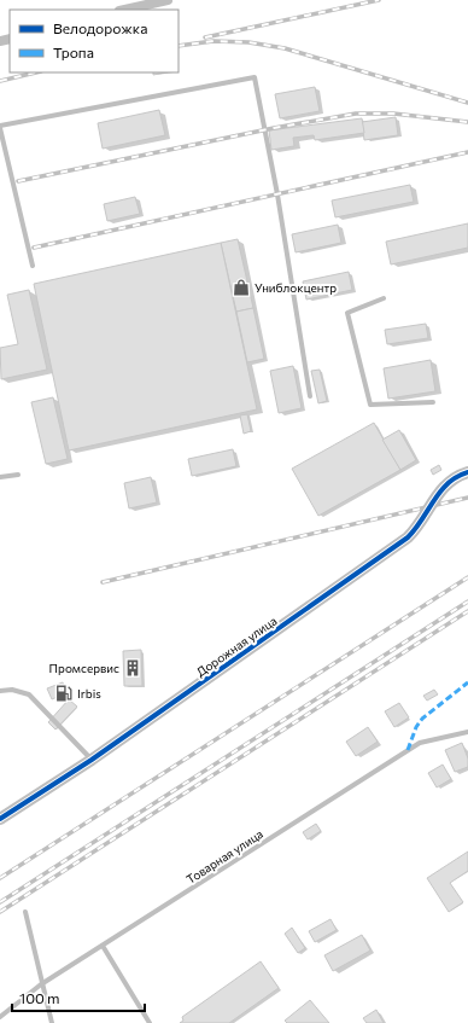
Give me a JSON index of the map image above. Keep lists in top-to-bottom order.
{
  "streets": {
    "street": ["Дорожная улица"],
    "lane": ["Товарная улица"]
  },
  "places": {
    "shop": ["Униблокцентр"],
    "building": ["Промсервис"],
    "fuel station": ["Irbis"]
  },
  "legend": ["Велодорожка", "Тропа"],
  "scale_bar": "100 m"
}
